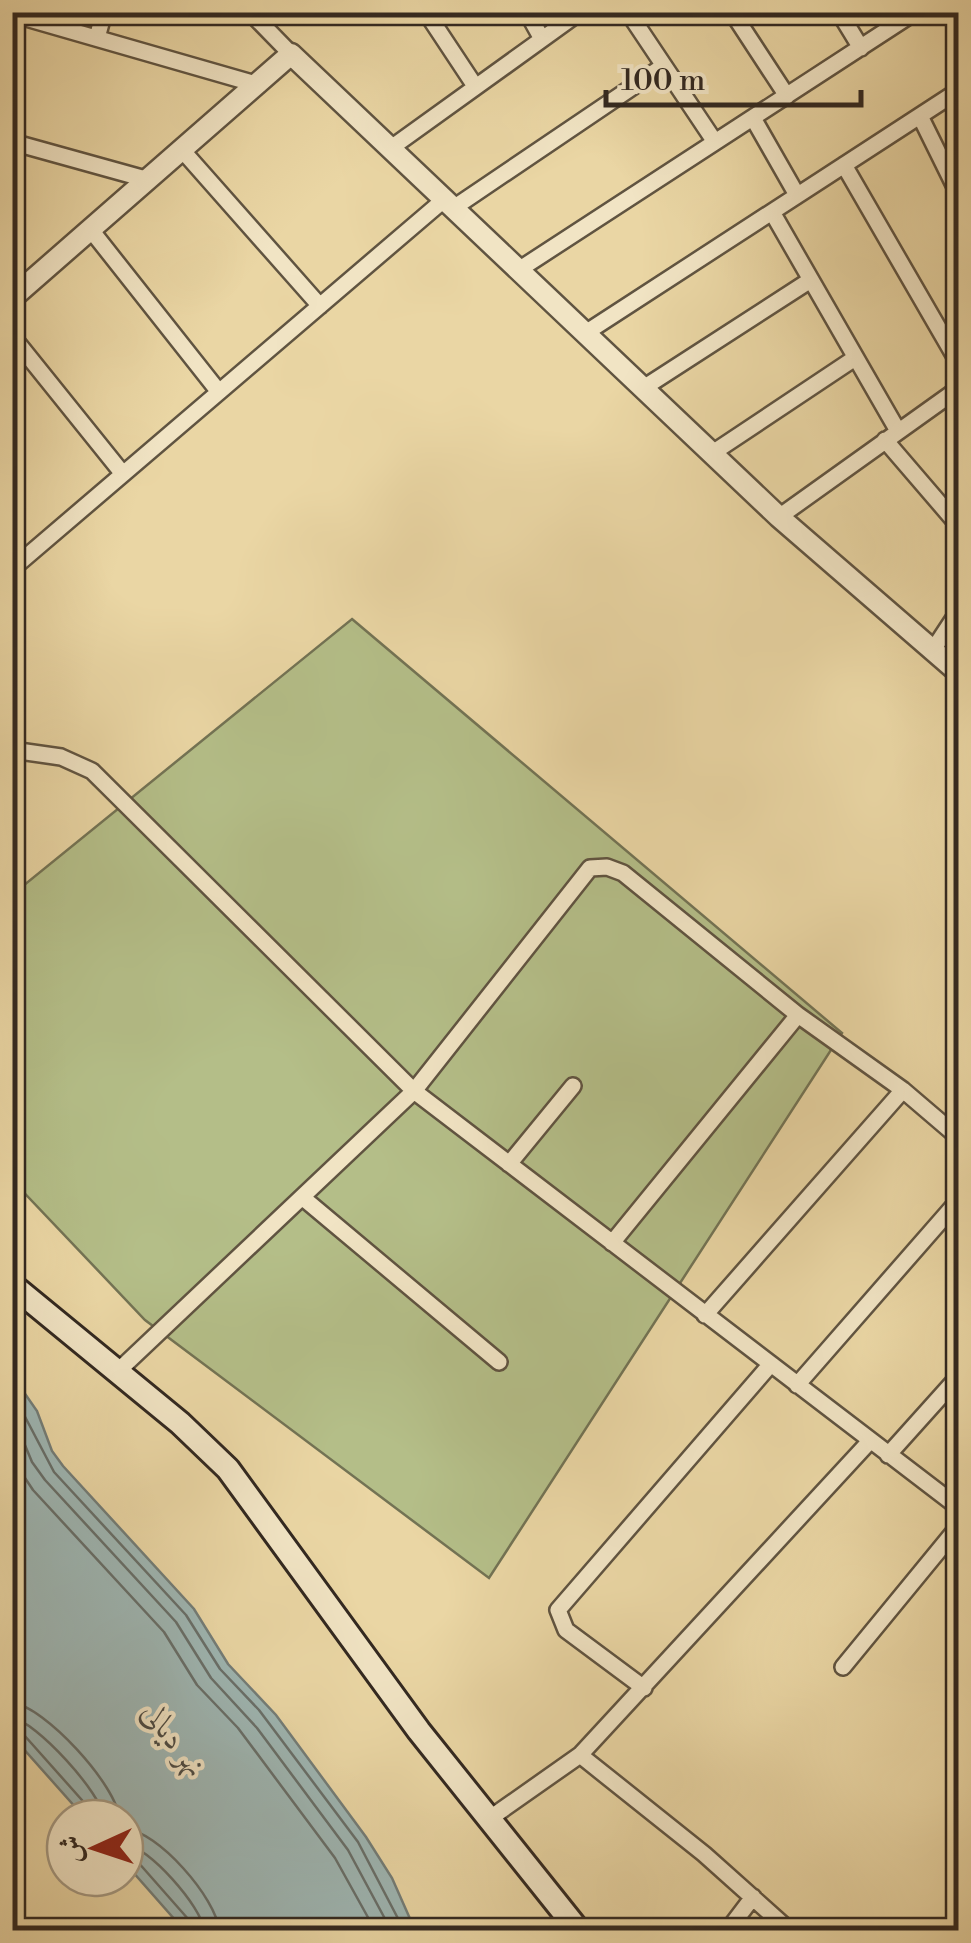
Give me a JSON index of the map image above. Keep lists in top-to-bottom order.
{
  "water": ["نهر ديالى"],
  "scale_bar": "100 m",
  "north": "left"
}
